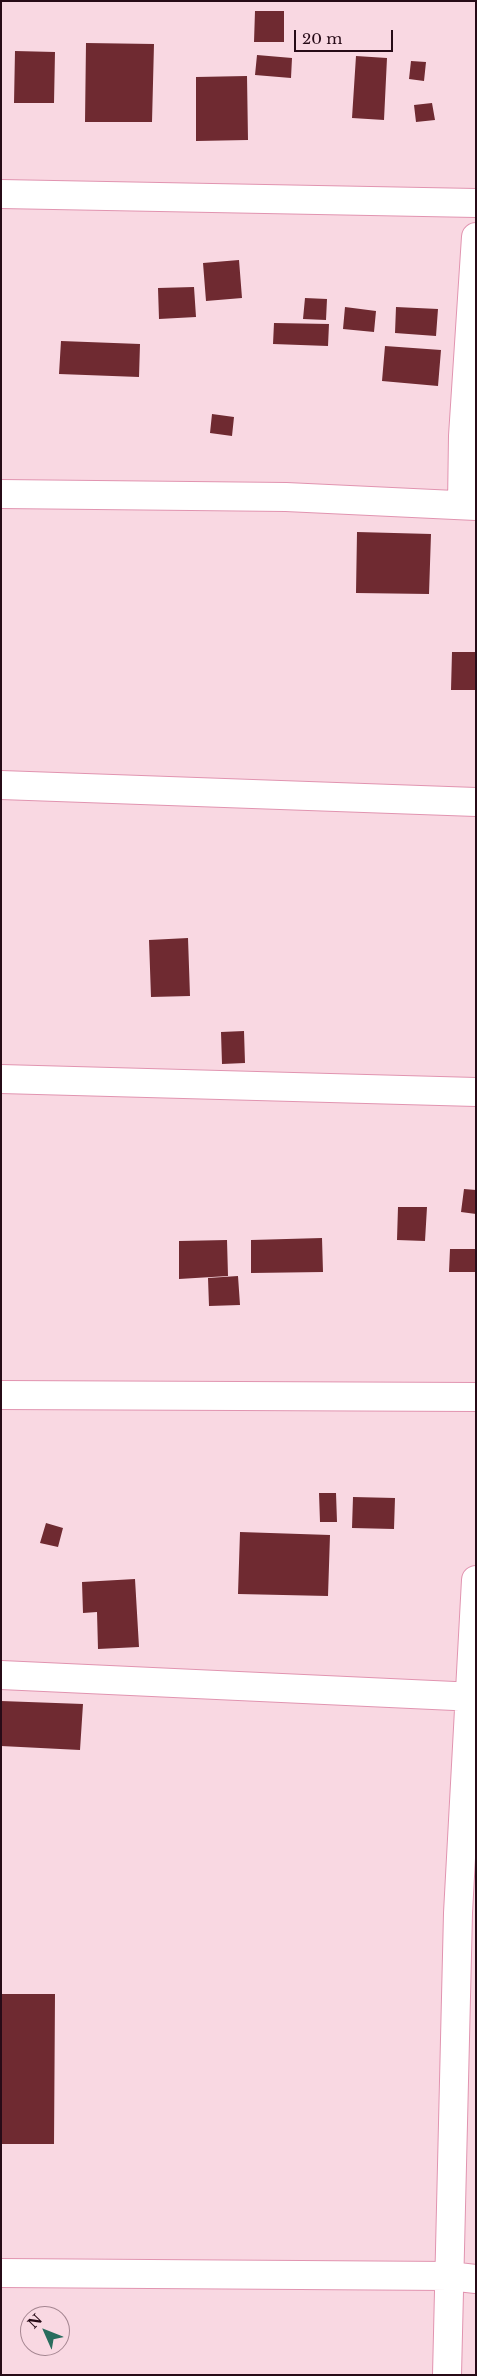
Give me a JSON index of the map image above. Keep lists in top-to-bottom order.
{
  "scale_bar": "20 m",
  "north": "top left"
}
